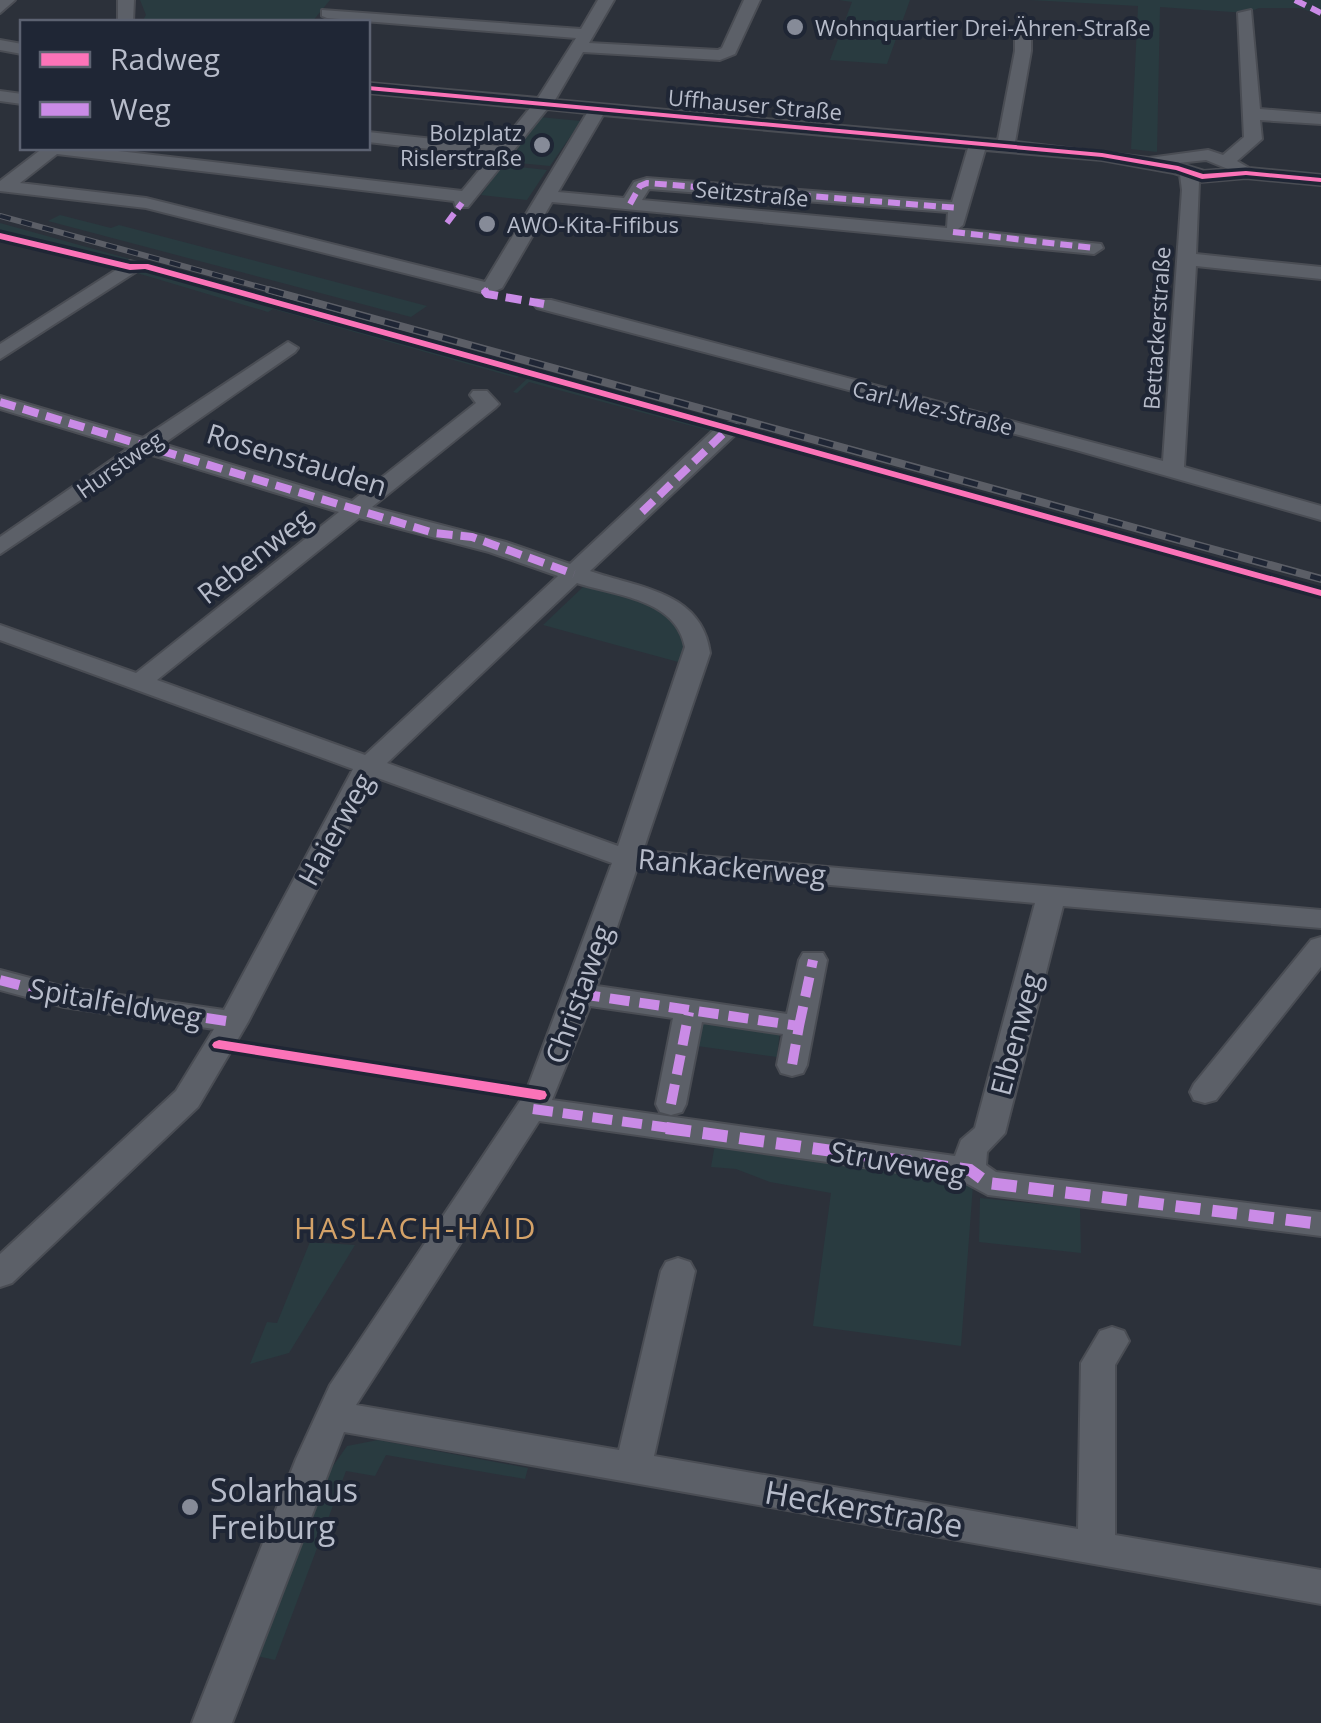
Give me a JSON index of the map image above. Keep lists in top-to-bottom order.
{
  "streets": {
    "street": [
      "Uffhauser Straße",
      "Seitzstraße",
      "Bettackerstraße",
      "Carl-Mez-Straße",
      "Rosenstauden",
      "Hurstweg",
      "Rebenweg",
      "Haierweg",
      "Rankackerweg",
      "Christaweg",
      "Spitalfeldweg",
      "Elbenweg",
      "Struveweg",
      "Heckerstraße"
    ]
  },
  "crossings": [
    ["Uffhauser Straße", "Bettackerstraße"],
    ["Bettackerstraße", "Carl-Mez-Straße"],
    ["Rosenstauden", "Hurstweg"],
    ["Rosenstauden", "Rebenweg"],
    ["Rosenstauden", "Haierweg"],
    ["Rosenstauden", "Christaweg"],
    ["Rebenweg", "Rankackerweg"],
    ["Haierweg", "Rankackerweg"],
    ["Haierweg", "Christaweg"],
    ["Haierweg", "Spitalfeldweg"],
    ["Rankackerweg", "Christaweg"],
    ["Rankackerweg", "Elbenweg"],
    ["Christaweg", "Struveweg"],
    ["Christaweg", "Heckerstraße"],
    ["Elbenweg", "Struveweg"]
  ],
  "districts": ["HASLACH-HAID"],
  "places": [
    "Wohnquartier Drei-Ähren-Straße",
    "Bolzplatz Rislerstraße",
    "AWO-Kita-Fifibus",
    "Solarhaus Freiburg"
  ],
  "legend": ["Radweg", "Weg"]
}
